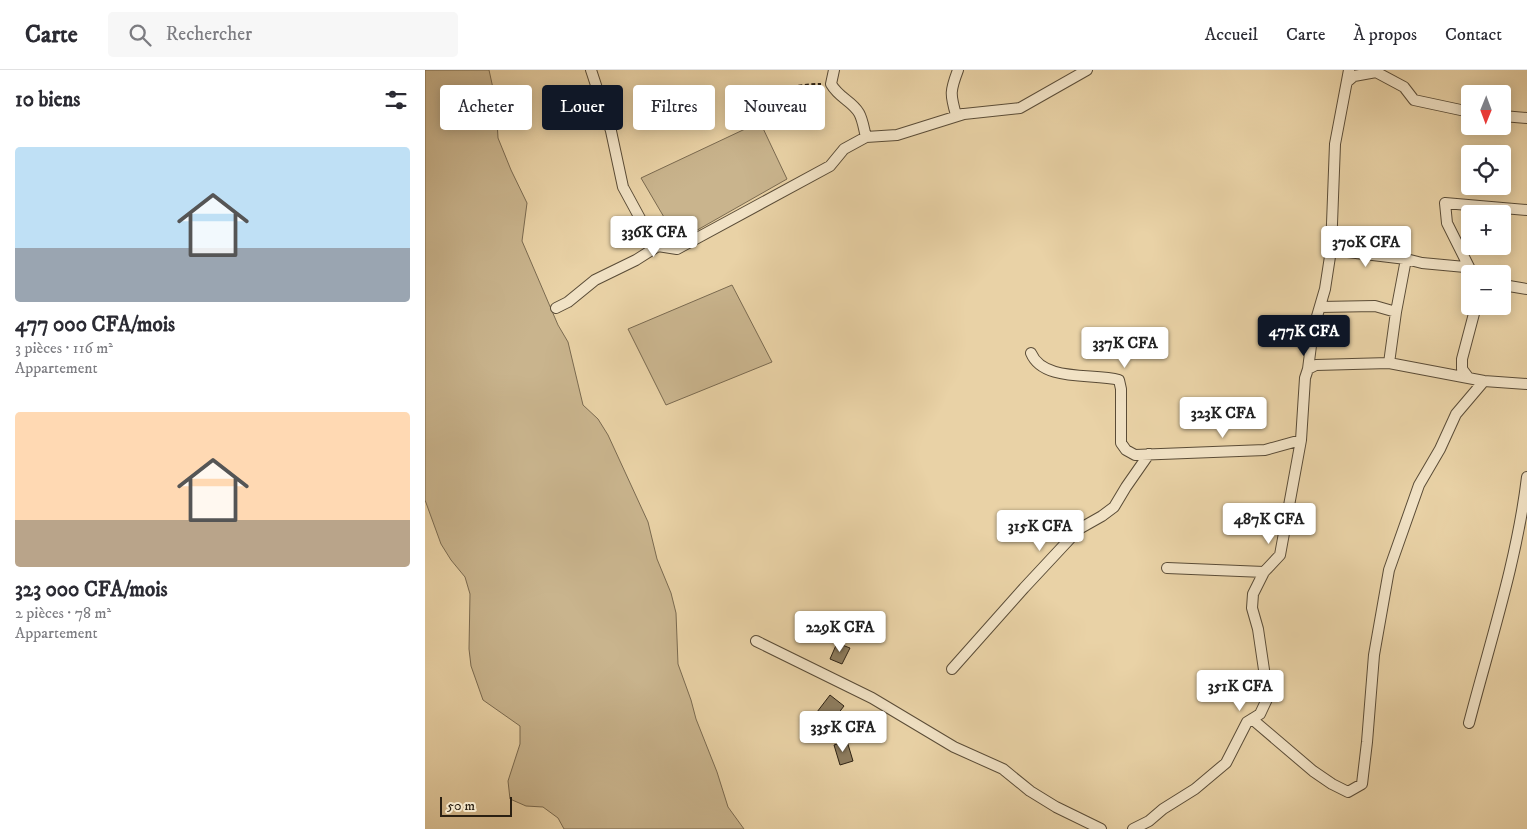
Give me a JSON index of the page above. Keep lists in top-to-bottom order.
{
  "scale_bar": "50 m",
  "north": "bottom",
  "page": {
    "header": "Carte",
    "search": "Rechercher",
    "nav": [
      "Accueil",
      "Carte",
      "À propos",
      "Contact"
    ],
    "heading": "10 biens",
    "map_buttons": ["+", "−"],
    "chip": [
      "Acheter",
      "Louer",
      "Filtres",
      "Nouveau"
    ],
    "list": [
      {
        "name": "477 000 CFA/mois",
        "note": "3 pièces · 116 m² · Appartement"
      },
      {
        "name": "323 000 CFA/mois",
        "note": "2 pièces · 78 m² · Appartement"
      }
    ],
    "price": [
      "336K CFA",
      "370K CFA",
      "477K CFA",
      "337K CFA",
      "323K CFA",
      "487K CFA",
      "315K CFA",
      "229K CFA",
      "351K CFA",
      "335K CFA"
    ],
    "scale": "50 m"
  }
}
